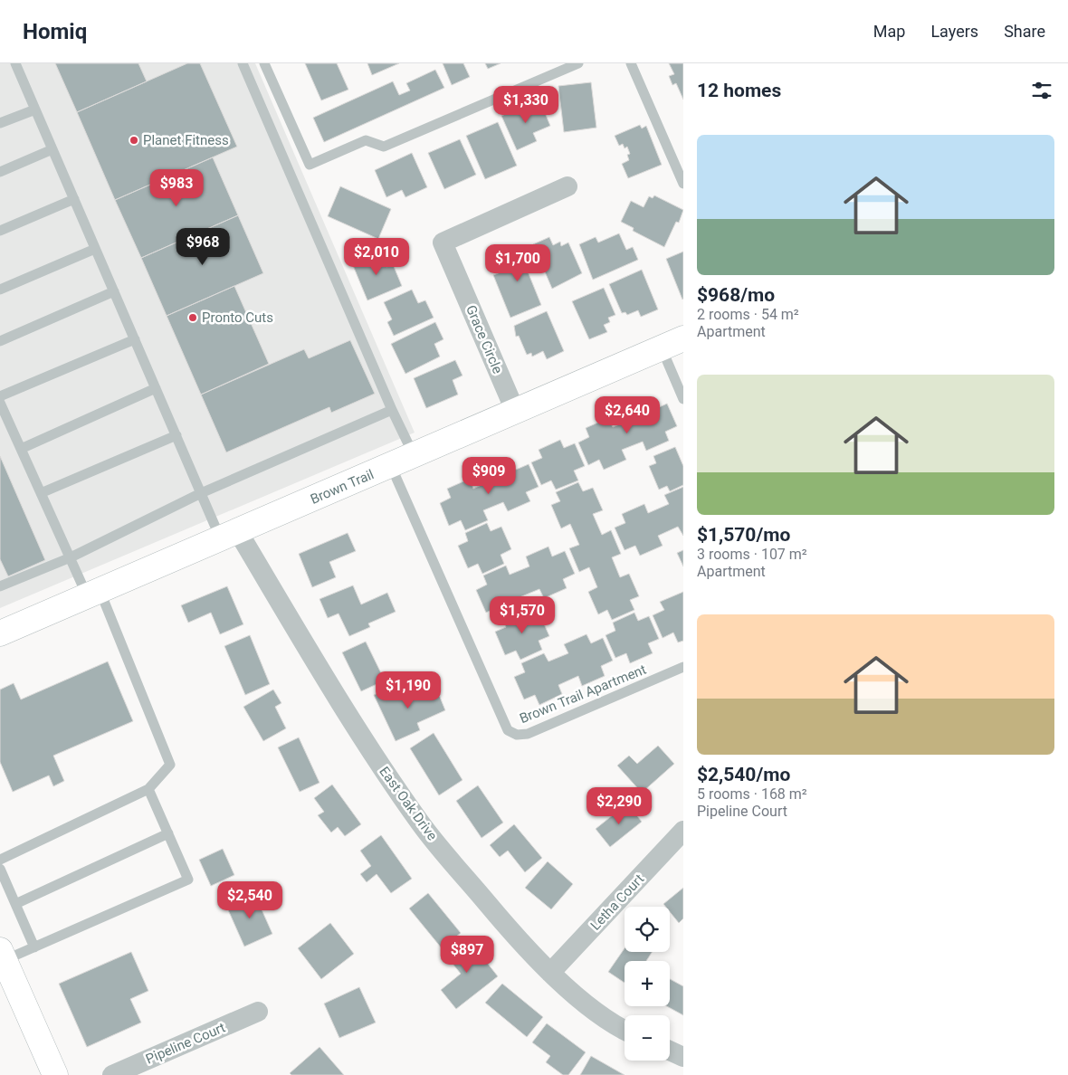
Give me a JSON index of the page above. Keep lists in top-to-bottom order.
{
  "streets": {
    "main road": ["Brown Trail"],
    "street": [
      "Grace Circle",
      "East Oak Drive",
      "Letha Court",
      "Pipeline Court"
    ],
    "lane": ["Brown Trail Apartment"]
  },
  "crossings": [
    ["Grace Circle", "Brown Trail"],
    ["Brown Trail", "Brown Trail Apartment"],
    ["Brown Trail", "East Oak Drive"],
    ["East Oak Drive", "Letha Court"]
  ],
  "places": ["Planet Fitness", "Pronto Cuts"],
  "page": {
    "header": "Homiq",
    "nav": ["Map", "Layers", "Share"],
    "heading": "12 homes",
    "price": [
      "$1,330",
      "$983",
      "$968",
      "$2,010",
      "$1,700",
      "$2,640",
      "$909",
      "$1,570",
      "$1,190",
      "$2,290",
      "$2,540",
      "$897"
    ],
    "list": [
      {
        "name": "$968/mo",
        "note": "2 rooms · 54 m² · Apartment"
      },
      {
        "name": "$1,570/mo",
        "note": "3 rooms · 107 m² · Apartment"
      },
      {
        "name": "$2,540/mo",
        "note": "5 rooms · 168 m² · Pipeline Court"
      }
    ],
    "map_buttons": ["+", "−"]
  }
}
